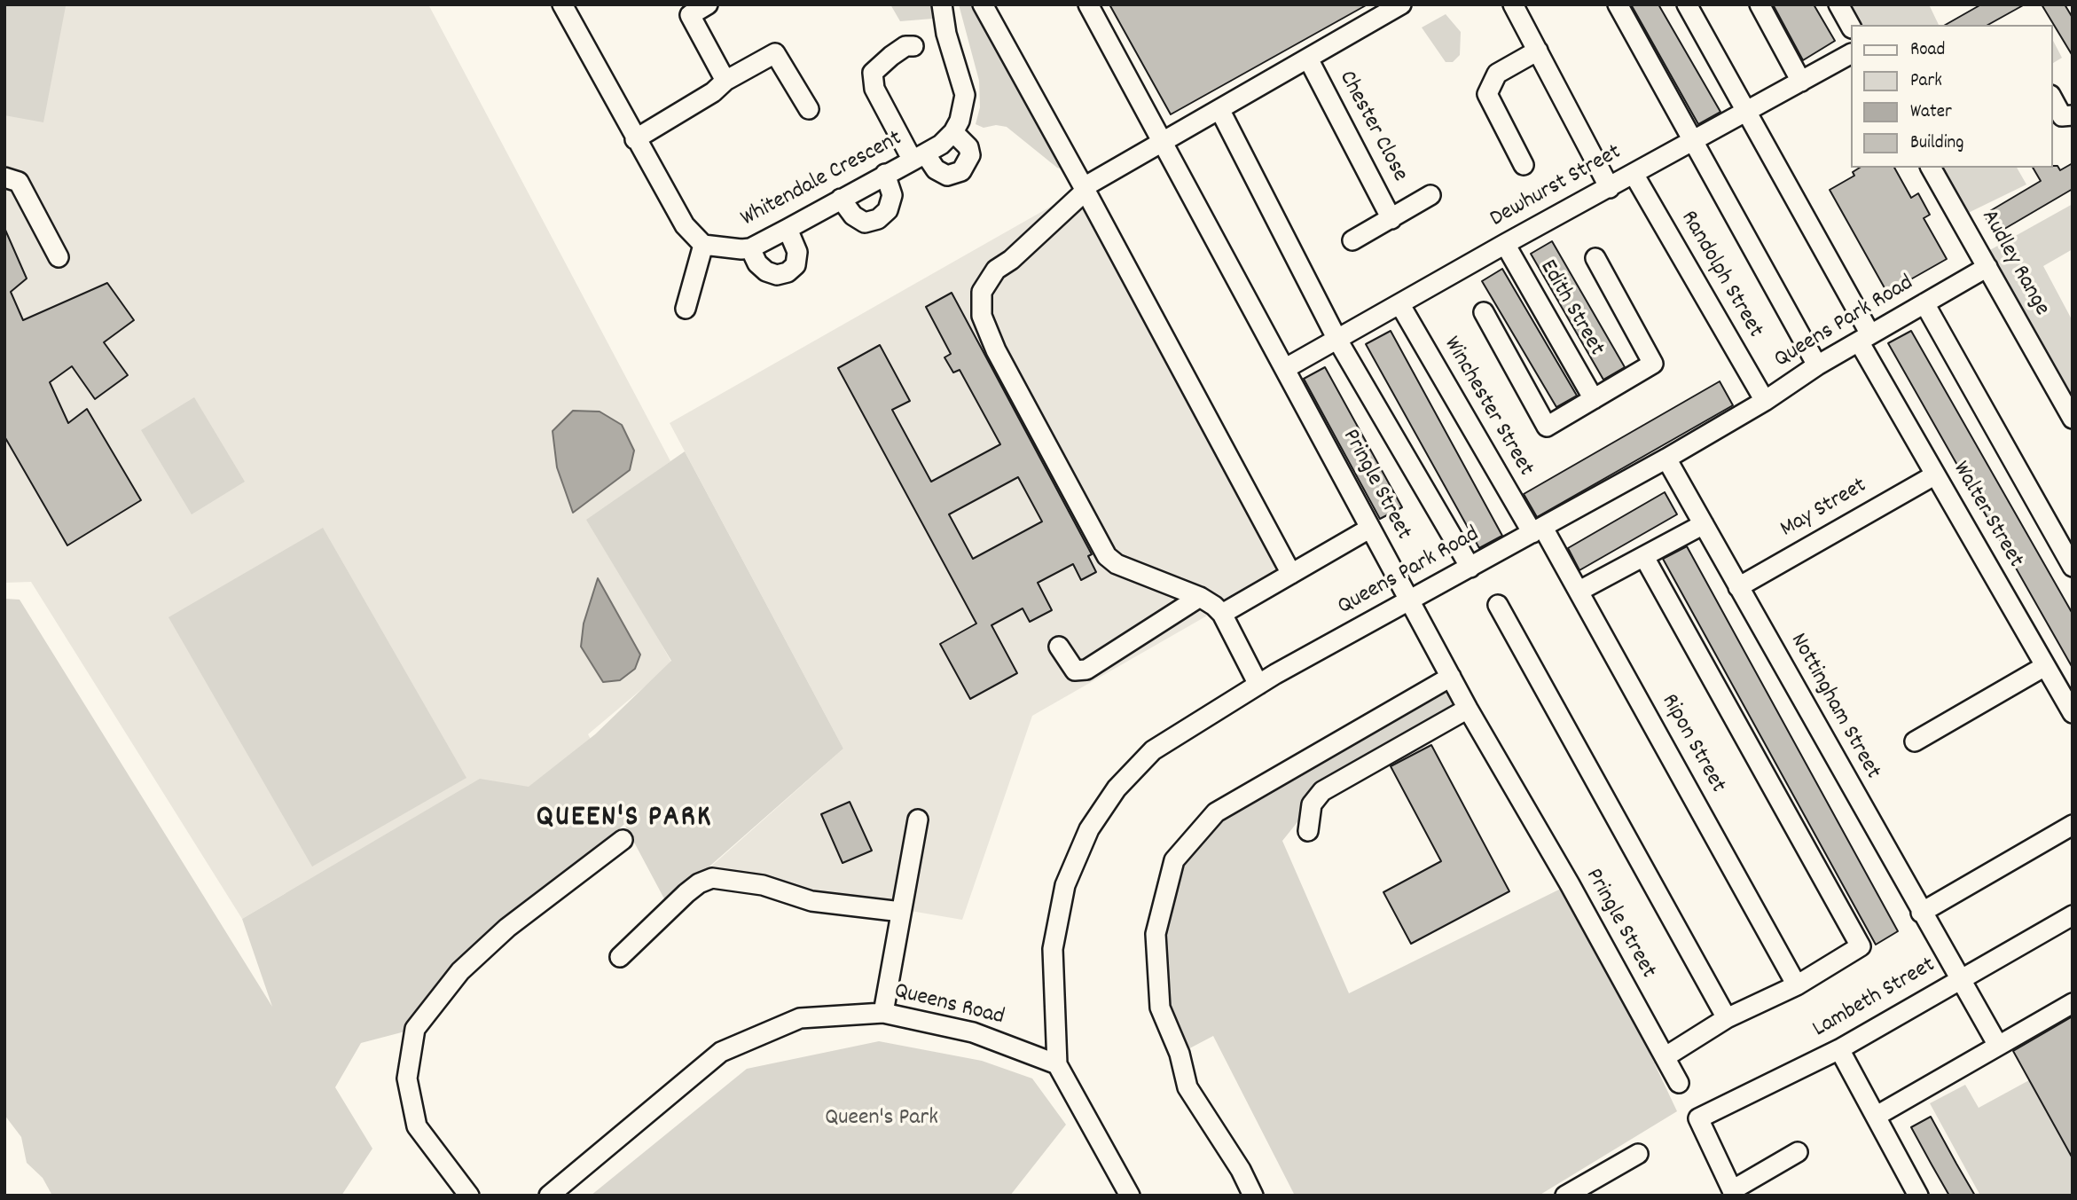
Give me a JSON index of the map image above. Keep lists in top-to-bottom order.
{
  "streets": {
    "street": [
      "Chester Close",
      "Whitendale Crescent",
      "Dewhurst Street",
      "Audley Range",
      "Randolph Street",
      "Edith Street",
      "Queens Park Road",
      "Winchester Street",
      "Pringle Street",
      "May Street",
      "Walter Street",
      "Nottingham Street",
      "Ripon Street",
      "Lambeth Street",
      "Queens Road"
    ]
  },
  "crossings": [
    ["Chester Close", "Pringle Street"],
    ["Dewhurst Street", "Randolph Street"],
    ["Dewhurst Street", "Edith Street"],
    ["Dewhurst Street", "Winchester Street"],
    ["Dewhurst Street", "Pringle Street"],
    ["Dewhurst Street", "Walter Street"],
    ["Audley Range", "Queens Park Road"],
    ["Randolph Street", "Queens Park Road"],
    ["Queens Park Road", "Winchester Street"],
    ["Queens Park Road", "Pringle Street"],
    ["Queens Park Road", "Walter Street"],
    ["Queens Park Road", "Nottingham Street"],
    ["Queens Park Road", "Ripon Street"],
    ["Queens Park Road", "Queens Road"],
    ["Winchester Street", "Ripon Street"],
    ["May Street", "Walter Street"],
    ["May Street", "Nottingham Street"],
    ["Nottingham Street", "Lambeth Street"]
  ],
  "districts": ["QUEEN'S PARK"],
  "parks": ["Queen's Park"],
  "legend": [
    "Road",
    "Park",
    "Water",
    "Building"
  ]
}
